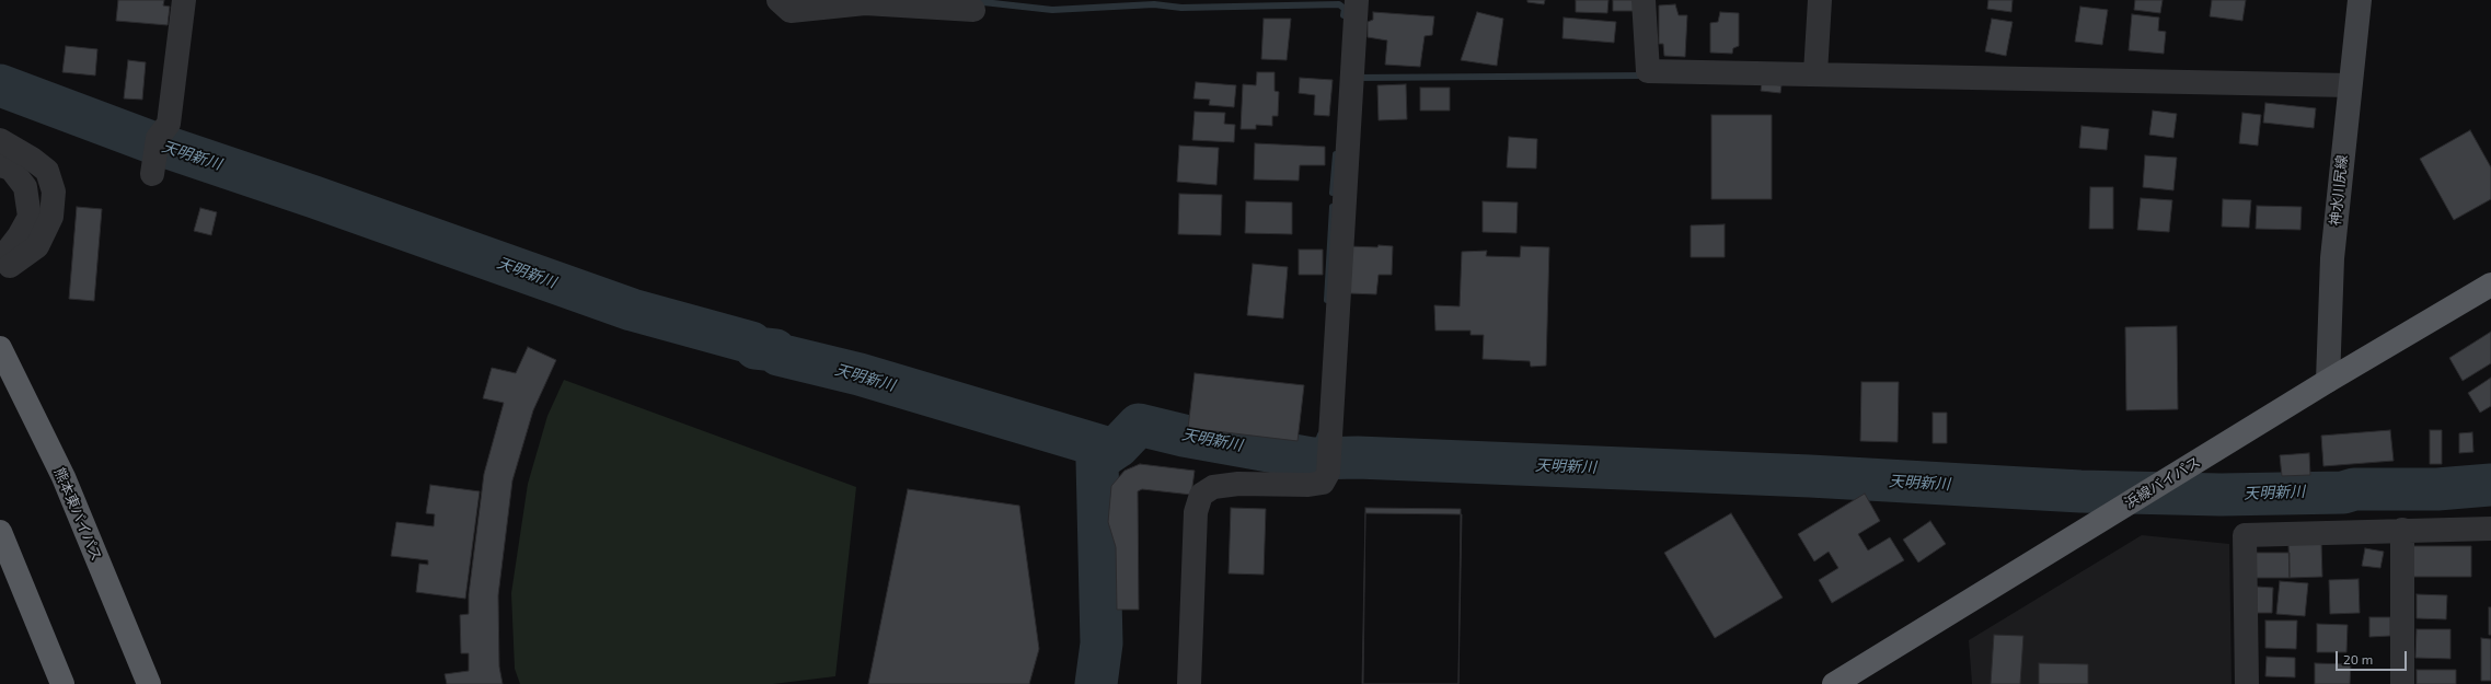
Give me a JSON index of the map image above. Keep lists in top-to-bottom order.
{
  "streets": {
    "highway": ["浜線バイパス", "熊本東バイパス"],
    "main road": ["神水川尻線"]
  },
  "crossings": [
    ["神水川尻線", "浜線バイパス"]
  ],
  "water": ["天明新川"],
  "scale_bar": "20 m"
}
